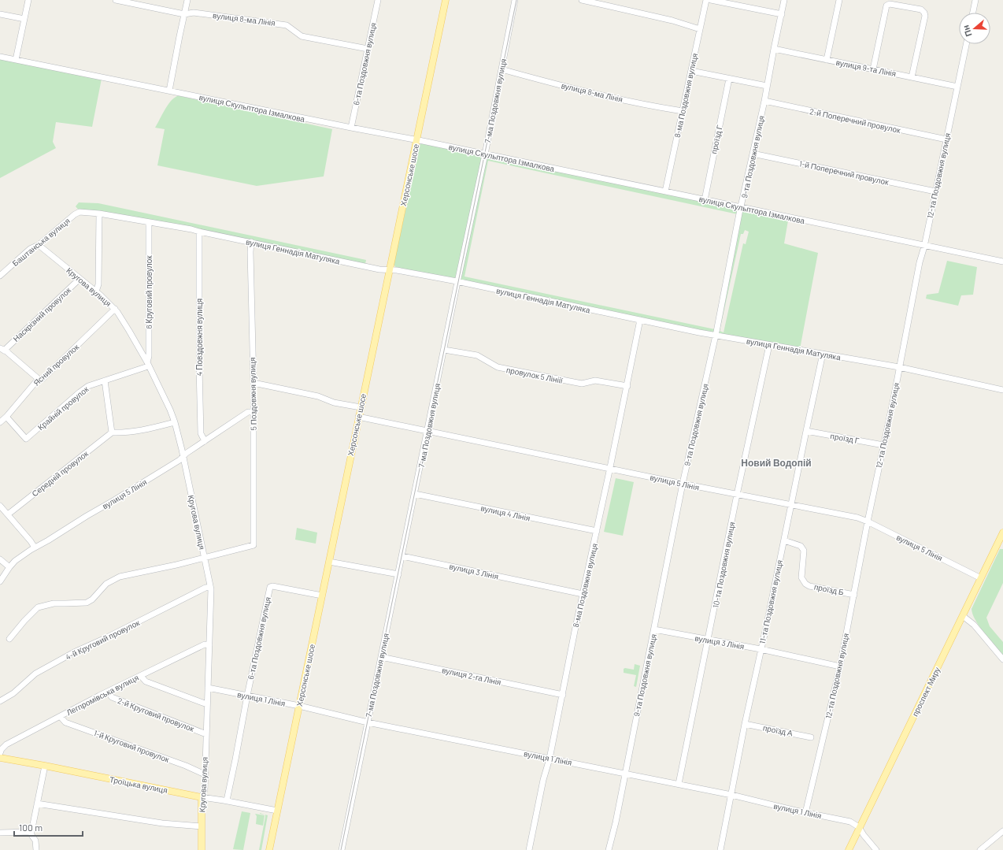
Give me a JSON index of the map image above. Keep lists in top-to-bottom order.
{
  "streets": {
    "main road": [
      "Херсонське шосе",
      "Кругова вулиця",
      "проспект Миру",
      "Троїцька вулиця"
    ],
    "street": [
      "вулиця 8-ма Лінія",
      "6-та Поздовжня вулиця",
      "вулиця 9-та Лінія",
      "8-ма Поздовжня вулиця",
      "7-ма Поздовжня вулиця",
      "вулиця Скульптора Ізмалкова",
      "2-й Поперечний провулок",
      "проїзд Г",
      "9-та Поздовжня вулиця",
      "1-й Поперечний провулок",
      "12-та Поздовжня вулиця",
      "Баштанська вулиця",
      "вулиця Геннадія Матуляка",
      "6 Круговий провулок",
      "Наскрізний провулок",
      "4 Повздовжня вулиця",
      "Ясний провулок",
      "провулок 5 Лініії",
      "5 Поздовжня вулиця",
      "Крайній провулок",
      "Середній провулок",
      "вулиця 5 Лінія",
      "вулиця 4 Лінія",
      "10-та Поздовжня вулиця",
      "вулиця 3 Лінія",
      "проїзд Б",
      "11-та Поздовжня вулиця",
      "4-й Круговий провулок",
      "вулиця 2-га Лінія",
      "Легпромівська вулиця",
      "вулиця 1 Лінія",
      "2-й Круговий провулок",
      "проїзд А",
      "1-й Круговий провулок"
    ]
  },
  "crossings": [
    ["вулиця 8-ма Лінія", "6-та Поздовжня вулиця"],
    ["вулиця 8-ма Лінія", "8-ма Поздовжня вулиця"],
    ["вулиця 8-ма Лінія", "7-ма Поздовжня вулиця"],
    ["6-та Поздовжня вулиця", "вулиця Скульптора Ізмалкова"],
    ["6-та Поздовжня вулиця", "Херсонське шосе"],
    ["6-та Поздовжня вулиця", "вулиця 1 Лінія"],
    ["6-та Поздовжня вулиця", "Троїцька вулиця"],
    ["вулиця 9-та Лінія", "9-та Поздовжня вулиця"],
    ["вулиця 9-та Лінія", "12-та Поздовжня вулиця"],
    ["8-ма Поздовжня вулиця", "вулиця Скульптора Ізмалкова"],
    ["8-ма Поздовжня вулиця", "вулиця Геннадія Матуляка"],
    ["8-ма Поздовжня вулиця", "провулок 5 Лініії"],
    ["8-ма Поздовжня вулиця", "вулиця 5 Лінія"],
    ["8-ма Поздовжня вулиця", "вулиця 4 Лінія"],
    ["8-ма Поздовжня вулиця", "вулиця 3 Лінія"],
    ["8-ма Поздовжня вулиця", "вулиця 2-га Лінія"],
    ["8-ма Поздовжня вулиця", "вулиця 1 Лінія"],
    ["7-ма Поздовжня вулиця", "вулиця Скульптора Ізмалкова"],
    ["7-ма Поздовжня вулиця", "вулиця Геннадія Матуляка"],
    ["7-ма Поздовжня вулиця", "провулок 5 Лініії"],
    ["7-ма Поздовжня вулиця", "вулиця 5 Лінія"],
    ["7-ма Поздовжня вулиця", "вулиця 4 Лінія"],
    ["7-ма Поздовжня вулиця", "вулиця 3 Лінія"],
    ["7-ма Поздовжня вулиця", "вулиця 2-га Лінія"],
    ["7-ма Поздовжня вулиця", "вулиця 1 Лінія"],
    ["вулиця Скульптора Ізмалкова", "проїзд Г"],
    ["вулиця Скульптора Ізмалкова", "9-та Поздовжня вулиця"],
    ["вулиця Скульптора Ізмалкова", "Херсонське шосе"],
    ["вулиця Скульптора Ізмалкова", "12-та Поздовжня вулиця"],
    ["2-й Поперечний провулок", "9-та Поздовжня вулиця"],
    ["2-й Поперечний провулок", "12-та Поздовжня вулиця"],
    ["проїзд Г", "12-та Поздовжня вулиця"],
    ["проїзд Г", "11-та Поздовжня вулиця"],
    ["9-та Поздовжня вулиця", "1-й Поперечний провулок"],
    ["9-та Поздовжня вулиця", "вулиця Геннадія Матуляка"],
    ["9-та Поздовжня вулиця", "вулиця 5 Лінія"],
    ["9-та Поздовжня вулиця", "вулиця 3 Лінія"],
    ["9-та Поздовжня вулиця", "вулиця 1 Лінія"],
    ["1-й Поперечний провулок", "12-та Поздовжня вулиця"],
    ["Херсонське шосе", "вулиця Геннадія Матуляка"],
    ["Херсонське шосе", "вулиця 5 Лінія"],
    ["Херсонське шосе", "вулиця 1 Лінія"],
    ["Херсонське шосе", "Троїцька вулиця"],
    ["12-та Поздовжня вулиця", "вулиця Геннадія Матуляка"],
    ["12-та Поздовжня вулиця", "вулиця 5 Лінія"],
    ["12-та Поздовжня вулиця", "вулиця 3 Лінія"],
    ["12-та Поздовжня вулиця", "проїзд Б"],
    ["12-та Поздовжня вулиця", "вулиця 1 Лінія"],
    ["Баштанська вулиця", "вулиця Геннадія Матуляка"],
    ["Баштанська вулиця", "Кругова вулиця"],
    ["вулиця Геннадія Матуляка", "6 Круговий провулок"],
    ["вулиця Геннадія Матуляка", "4 Повздовжня вулиця"],
    ["вулиця Геннадія Матуляка", "5 Поздовжня вулиця"],
    ["вулиця Геннадія Матуляка", "10-та Поздовжня вулиця"],
    ["вулиця Геннадія Матуляка", "11-та Поздовжня вулиця"],
    ["Кругова вулиця", "6 Круговий провулок"],
    ["Кругова вулиця", "Наскрізний провулок"],
    ["Кругова вулиця", "Ясний провулок"],
    ["Кругова вулиця", "5 Поздовжня вулиця"],
    ["Кругова вулиця", "Крайній провулок"],
    ["Кругова вулиця", "вулиця 5 Лінія"],
    ["Кругова вулиця", "4-й Круговий провулок"],
    ["Кругова вулиця", "Легпромівська вулиця"],
    ["Кругова вулиця", "вулиця 1 Лінія"],
    ["Кругова вулиця", "2-й Круговий провулок"],
    ["Кругова вулиця", "1-й Круговий провулок"],
    ["Кругова вулиця", "Троїцька вулиця"],
    ["6 Круговий провулок", "Крайній провулок"],
    ["Наскрізний провулок", "Ясний провулок"],
    ["4 Повздовжня вулиця", "вулиця 5 Лінія"],
    ["Ясний провулок", "Крайній провулок"],
    ["5 Поздовжня вулиця", "вулиця 5 Лінія"],
    ["вулиця 5 Лінія", "10-та Поздовжня вулиця"],
    ["вулиця 5 Лінія", "11-та Поздовжня вулиця"],
    ["вулиця 5 Лінія", "проспект Миру"],
    ["10-та Поздовжня вулиця", "вулиця 3 Лінія"],
    ["10-та Поздовжня вулиця", "вулиця 1 Лінія"],
    ["вулиця 3 Лінія", "11-та Поздовжня вулиця"],
    ["проїзд Б", "11-та Поздовжня вулиця"],
    ["11-та Поздовжня вулиця", "вулиця 1 Лінія"],
    ["11-та Поздовжня вулиця", "проїзд А"],
    ["проспект Миру", "вулиця 1 Лінія"],
    ["Легпромівська вулиця", "2-й Круговий провулок"],
    ["Легпромівська вулиця", "1-й Круговий провулок"]
  ],
  "districts": ["Новий Водопій"],
  "scale_bar": "100 m",
  "north": "left"
}
